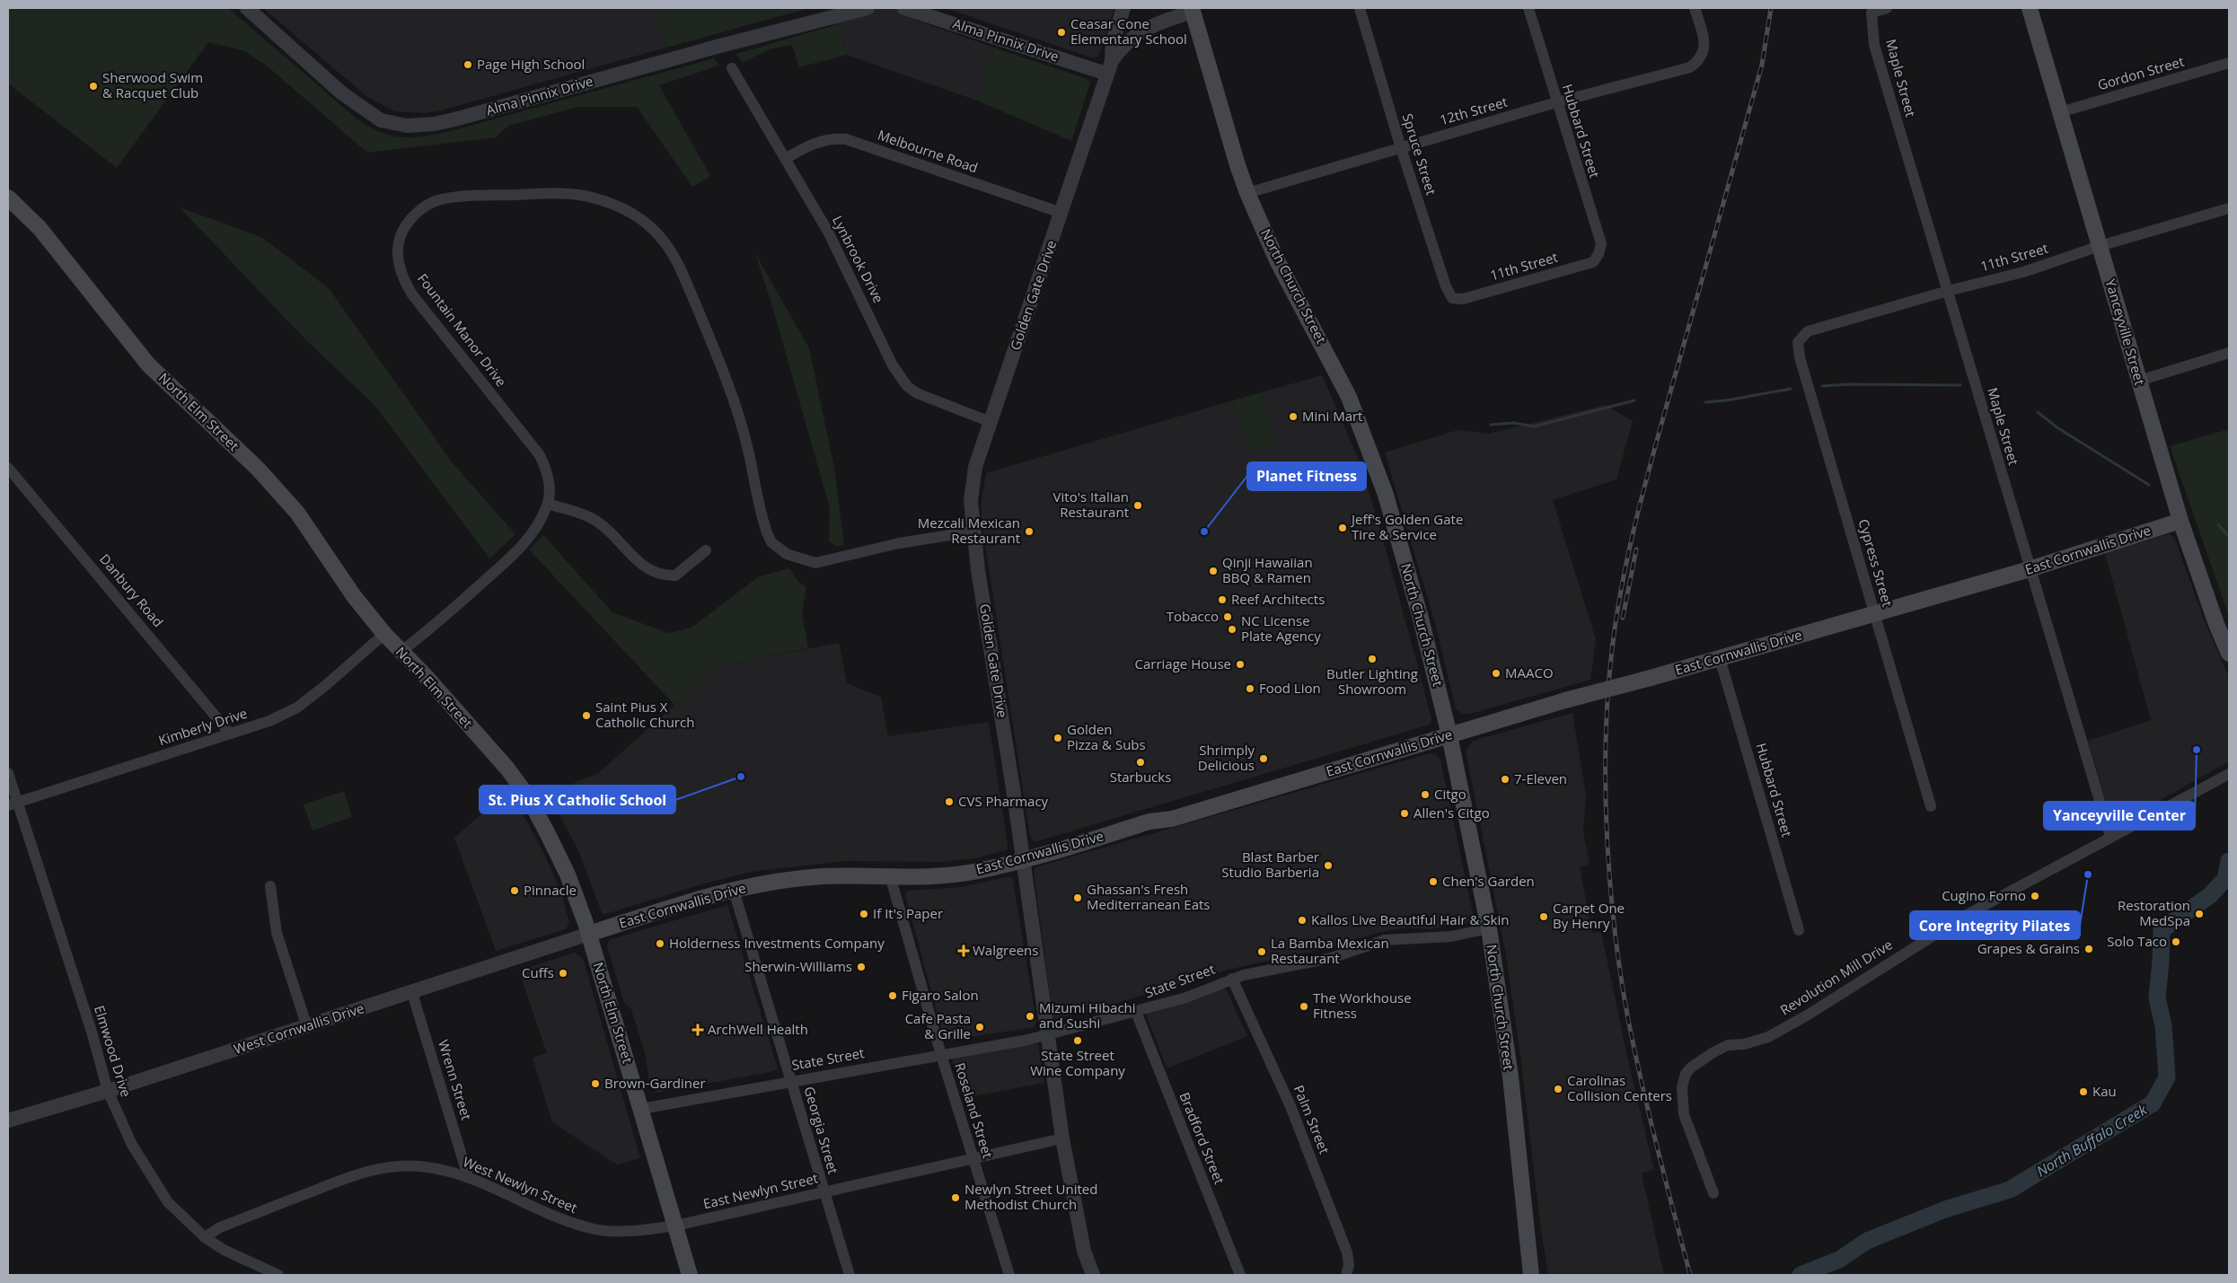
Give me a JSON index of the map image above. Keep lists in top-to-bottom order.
{
  "streets": {
    "main road": [
      "North Church Street",
      "Yanceyville Street",
      "North Elm Street",
      "East Cornwallis Drive"
    ],
    "street": [
      "Alma Pinnix Drive",
      "Gordon Street",
      "Maple Street",
      "12th Street",
      "Hubbard Street",
      "Melbourne Road",
      "Spruce Street",
      "11th Street",
      "Lynbrook Drive",
      "Golden Gate Drive",
      "Fountain Manor Drive",
      "Cypress Street",
      "Danbury Road",
      "Kimberly Drive",
      "Revolution Mill Drive",
      "State Street",
      "West Cornwallis Drive",
      "Elmwood Drive",
      "Wrenn Street",
      "Roseland Street",
      "Palm Street",
      "Georgia Street",
      "Bradford Street",
      "West Newlyn Street",
      "East Newlyn Street"
    ]
  },
  "crossings": [
    ["Alma Pinnix Drive", "Golden Gate Drive"],
    ["Gordon Street", "Yanceyville Street"],
    ["Maple Street", "11th Street"],
    ["Maple Street", "East Cornwallis Drive"],
    ["Maple Street", "Revolution Mill Drive"],
    ["12th Street", "Hubbard Street"],
    ["12th Street", "Spruce Street"],
    ["12th Street", "North Church Street"],
    ["Hubbard Street", "11th Street"],
    ["Hubbard Street", "East Cornwallis Drive"],
    ["Melbourne Road", "Lynbrook Drive"],
    ["Melbourne Road", "Golden Gate Drive"],
    ["Spruce Street", "11th Street"],
    ["11th Street", "Yanceyville Street"],
    ["11th Street", "Cypress Street"],
    ["Lynbrook Drive", "Golden Gate Drive"],
    ["North Church Street", "Golden Gate Drive"],
    ["North Church Street", "East Cornwallis Drive"],
    ["North Church Street", "State Street"],
    ["Golden Gate Drive", "Fountain Manor Drive"],
    ["Golden Gate Drive", "East Cornwallis Drive"],
    ["Golden Gate Drive", "State Street"],
    ["Golden Gate Drive", "East Newlyn Street"],
    ["Fountain Manor Drive", "North Elm Street"],
    ["Yanceyville Street", "East Cornwallis Drive"],
    ["North Elm Street", "East Cornwallis Drive"],
    ["North Elm Street", "Kimberly Drive"],
    ["North Elm Street", "State Street"],
    ["North Elm Street", "West Cornwallis Drive"],
    ["North Elm Street", "West Newlyn Street"],
    ["North Elm Street", "East Newlyn Street"],
    ["East Cornwallis Drive", "Cypress Street"],
    ["East Cornwallis Drive", "West Cornwallis Drive"],
    ["East Cornwallis Drive", "Roseland Street"],
    ["East Cornwallis Drive", "Georgia Street"],
    ["Danbury Road", "Kimberly Drive"],
    ["Kimberly Drive", "Elmwood Drive"],
    ["State Street", "Roseland Street"],
    ["State Street", "Palm Street"],
    ["State Street", "Georgia Street"],
    ["State Street", "Bradford Street"],
    ["West Cornwallis Drive", "Elmwood Drive"],
    ["West Cornwallis Drive", "Wrenn Street"],
    ["Elmwood Drive", "West Newlyn Street"],
    ["Wrenn Street", "West Newlyn Street"],
    ["Roseland Street", "East Newlyn Street"],
    ["Georgia Street", "East Newlyn Street"],
    ["West Newlyn Street", "East Newlyn Street"]
  ],
  "water": ["North Buffalo Creek"],
  "places": {
    "other": [
      "Ceasar Cone Elementary School",
      "Page High School",
      "Sherwood Swim & Racquet Club",
      "Mini Mart",
      "Vito's Italian Restaurant",
      "Jeff's Golden Gate Tire & Service",
      "Mezcali Mexican Restaurant",
      "Planet Fitness",
      "Qinji Hawaiian BBQ & Ramen",
      "Reef Architects",
      "Tobacco",
      "NC License Plate Agency",
      "Butler Lighting Showroom",
      "Carriage House",
      "MAACO",
      "Food Lion",
      "Saint Pius X Catholic Church",
      "Golden Pizza & Subs",
      "Yanceyville Center",
      "Shrimply Delicious",
      "Starbucks",
      "St. Pius X Catholic School",
      "7-Eleven",
      "Citgo",
      "CVS Pharmacy",
      "Allen's Citgo",
      "Blast Barber Studio Barberia",
      "Core Integrity Pilates",
      "Chen's Garden",
      "Pinnacle",
      "Cugino Forno",
      "Ghassan's Fresh Mediterranean Eats",
      "If It's Paper",
      "Restoration MedSpa",
      "Carpet One By Henry",
      "Kallos Live Beautiful Hair & Skin",
      "Solo Taco",
      "Holderness Investments Company",
      "Grapes & Grains",
      "La Bamba Mexican Restaurant",
      "Sherwin-Williams",
      "Cuffs",
      "Figaro Salon",
      "The Workhouse Fitness",
      "Mizumi Hibachi and Sushi",
      "Cafe Pasta & Grille",
      "State Street Wine Company",
      "Brown-Gardiner",
      "Carolinas Collision Centers",
      "Kau",
      "Newlyn Street United Methodist Church"
    ],
    "health": ["Walgreens", "ArchWell Health"]
  }
}
